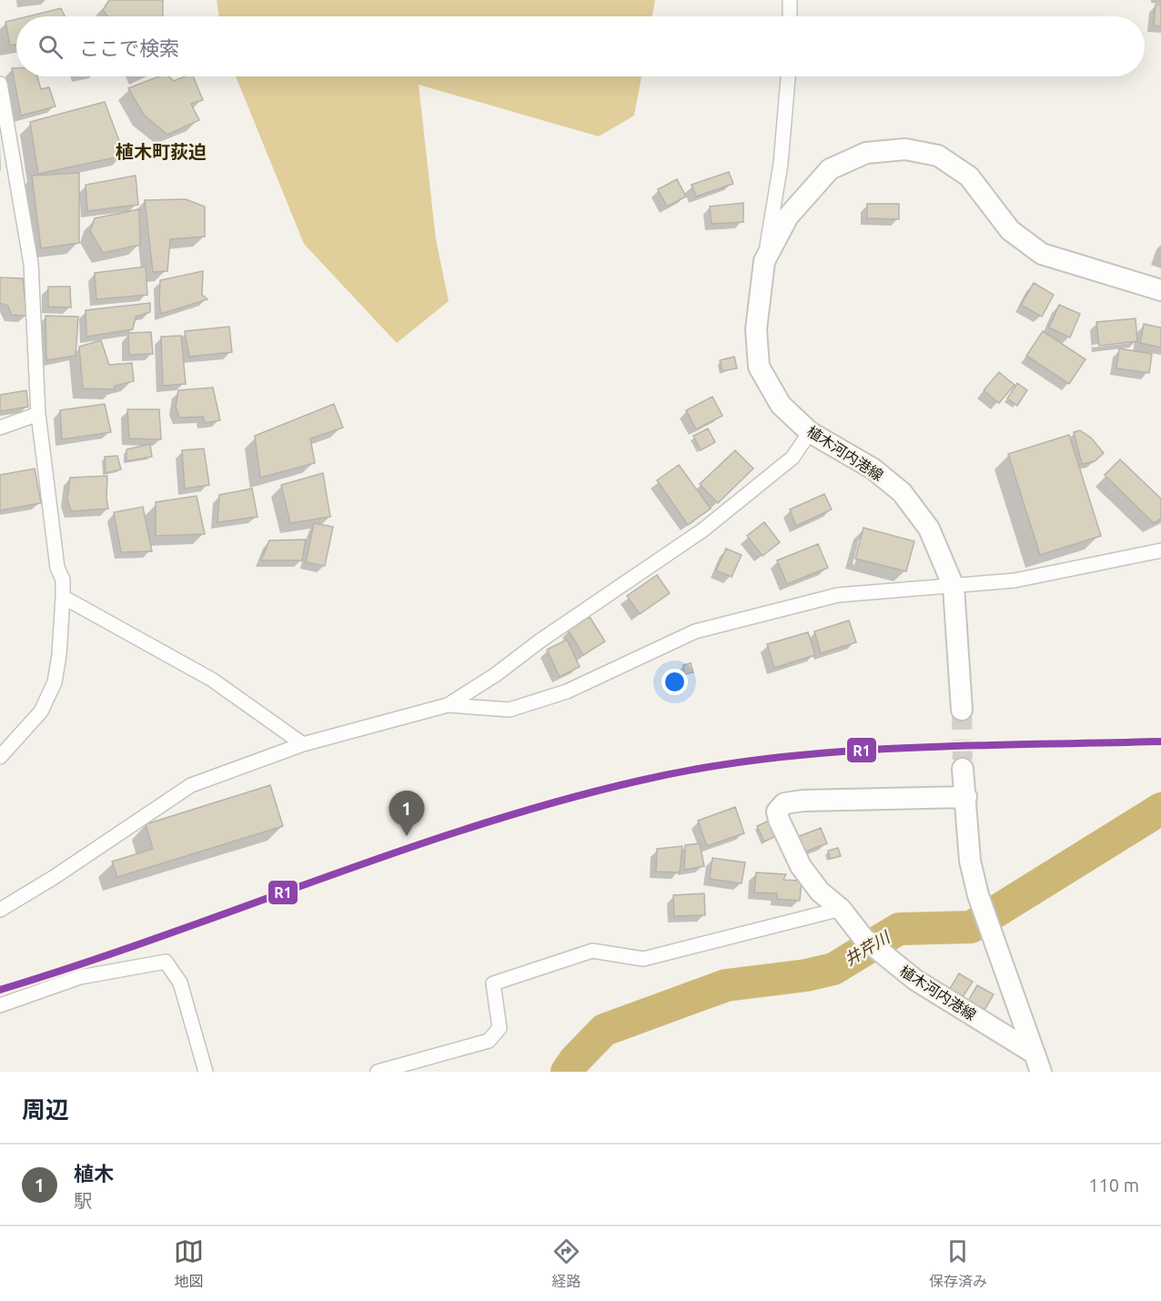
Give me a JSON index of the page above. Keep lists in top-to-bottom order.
{
  "streets": {
    "main road": ["植木河内港線"]
  },
  "districts": ["植木町荻迫"],
  "water": ["井芹川"],
  "lines": ["transit line R1"],
  "page": {
    "search": "ここで検索",
    "pins": "1",
    "heading": "周辺",
    "list": [
      {
        "mark": "1",
        "name": "植木",
        "note": "駅",
        "value": "110 m"
      }
    ],
    "nav": ["地図", "経路", "保存済み"]
  }
}
